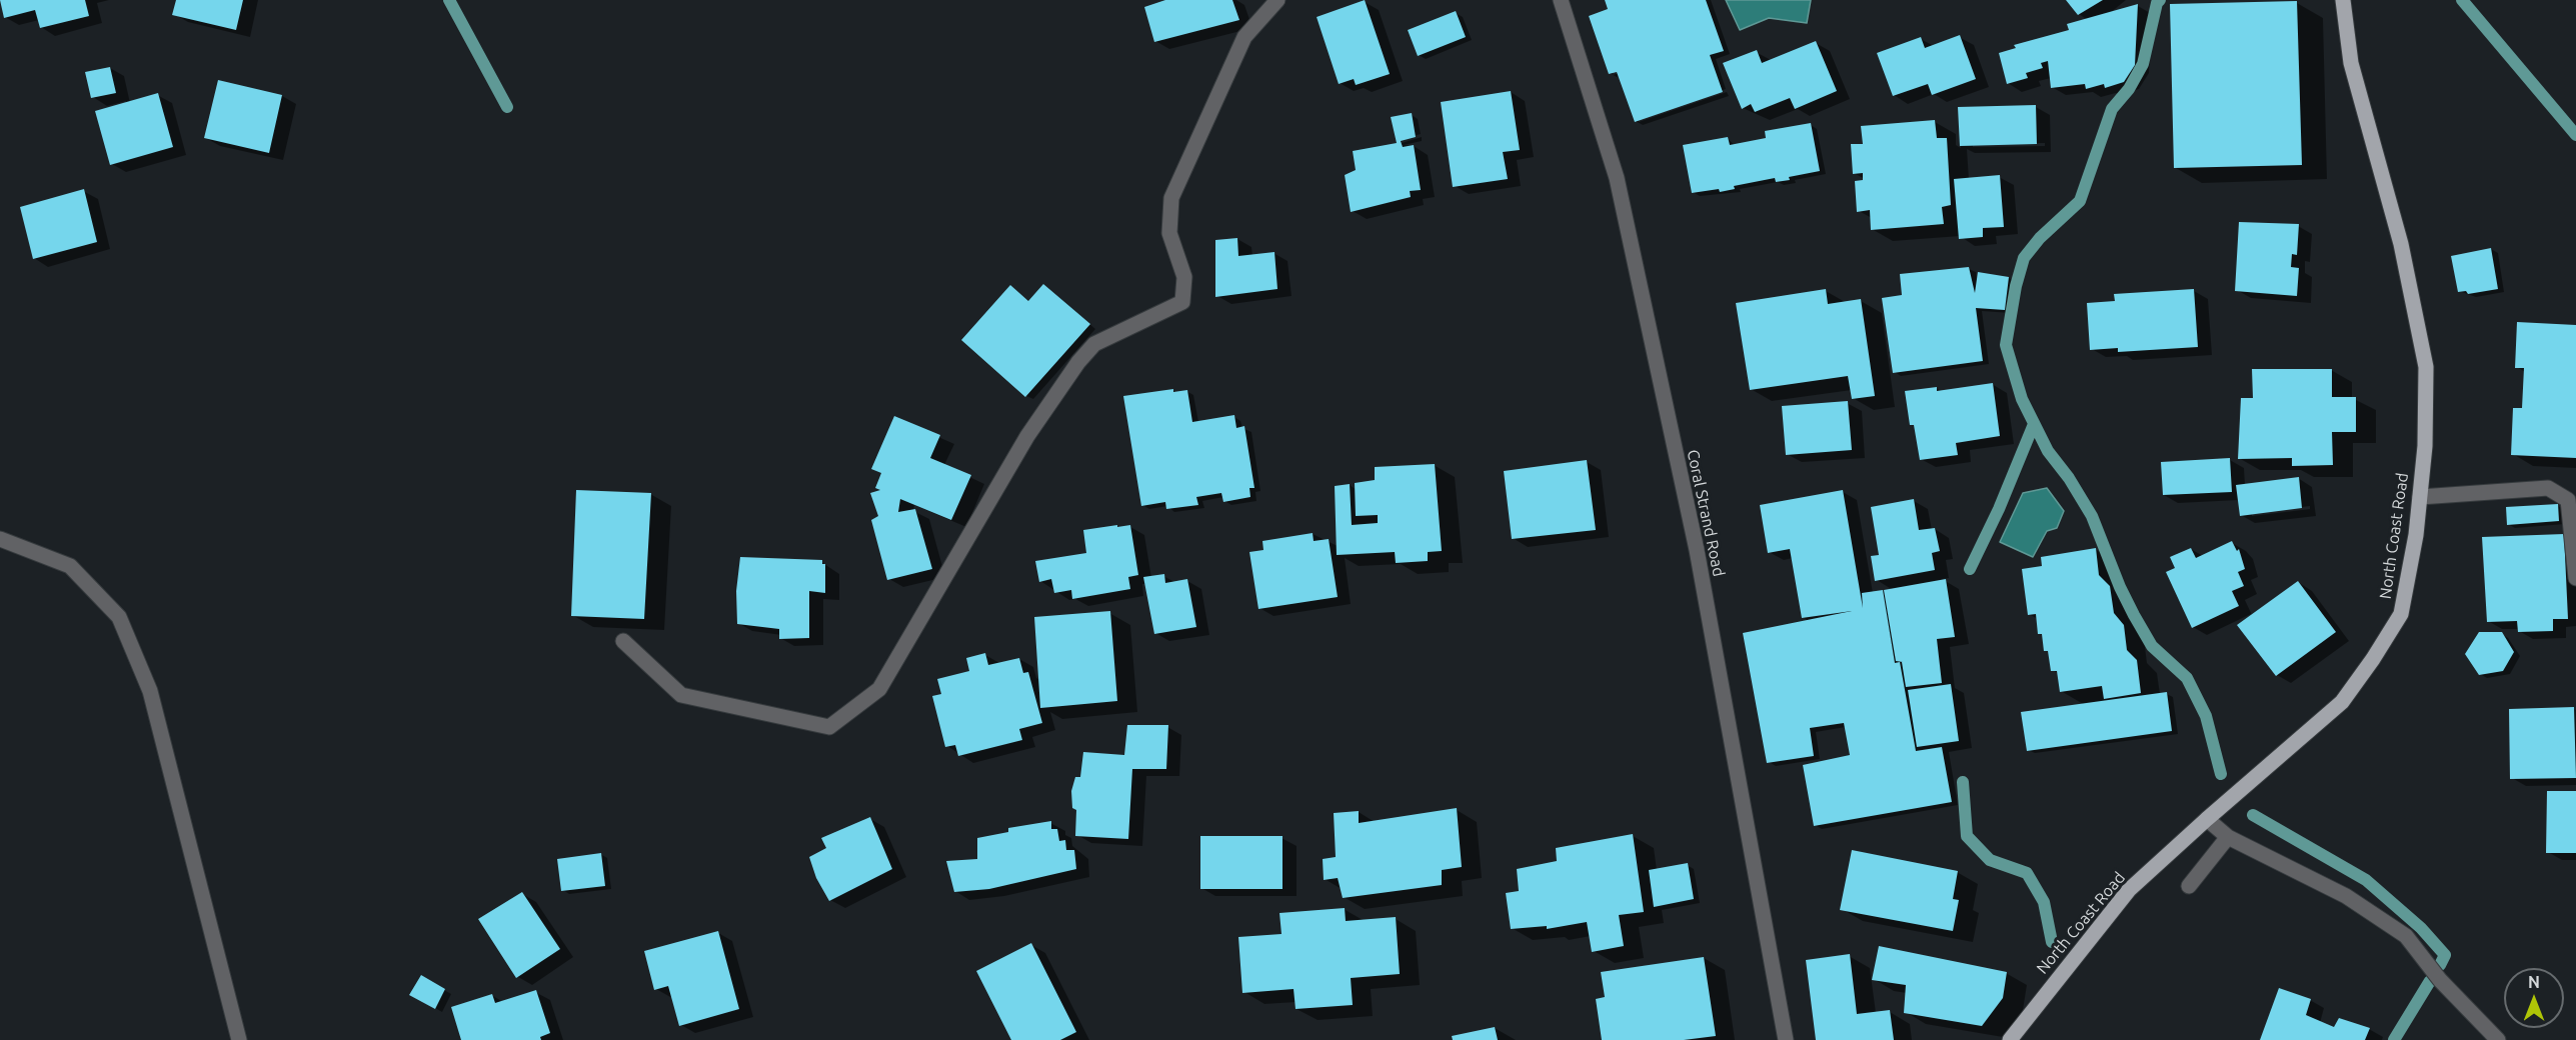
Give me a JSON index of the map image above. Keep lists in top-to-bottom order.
{
  "streets": {
    "main road": ["North Coast Road"],
    "street": ["Coral Strand Road"]
  },
  "north": "top"
}
